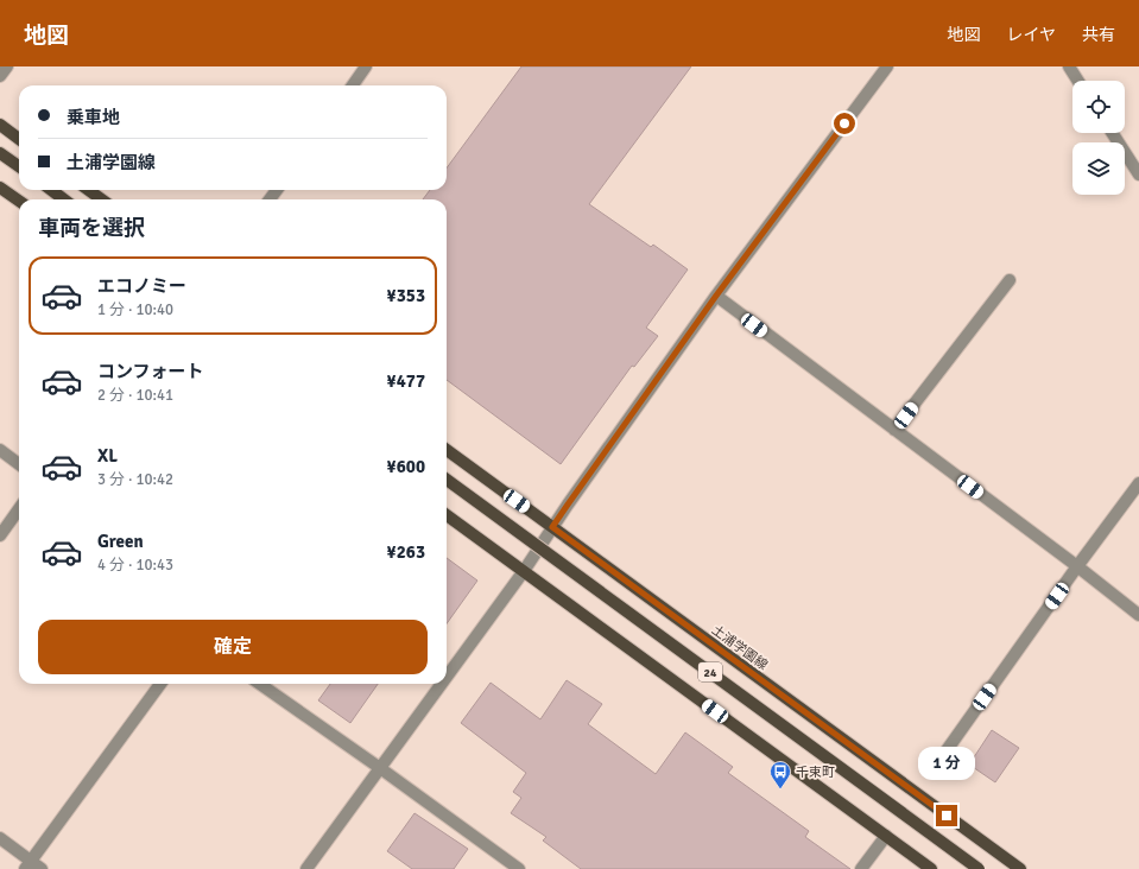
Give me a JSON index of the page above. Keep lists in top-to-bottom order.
{
  "streets": {
    "main road": ["土浦学園線", "24"]
  },
  "places": {
    "bus stop": ["千束町"]
  },
  "page": {
    "header": "地図",
    "nav": ["地図", "レイヤ", "共有"],
    "banner": ["乗車地", "土浦学園線"],
    "heading": "車両を選択",
    "list": [
      {
        "name": "エコノミー",
        "note": "1 分 · 10:40",
        "value": "¥353"
      },
      {
        "name": "コンフォート",
        "note": "2 分 · 10:41",
        "value": "¥477"
      },
      {
        "name": "XL",
        "note": "3 分 · 10:42",
        "value": "¥600"
      },
      {
        "name": "Green",
        "note": "4 分 · 10:43",
        "value": "¥263"
      }
    ],
    "buttons": "確定",
    "bubble": "1 分"
  }
}
